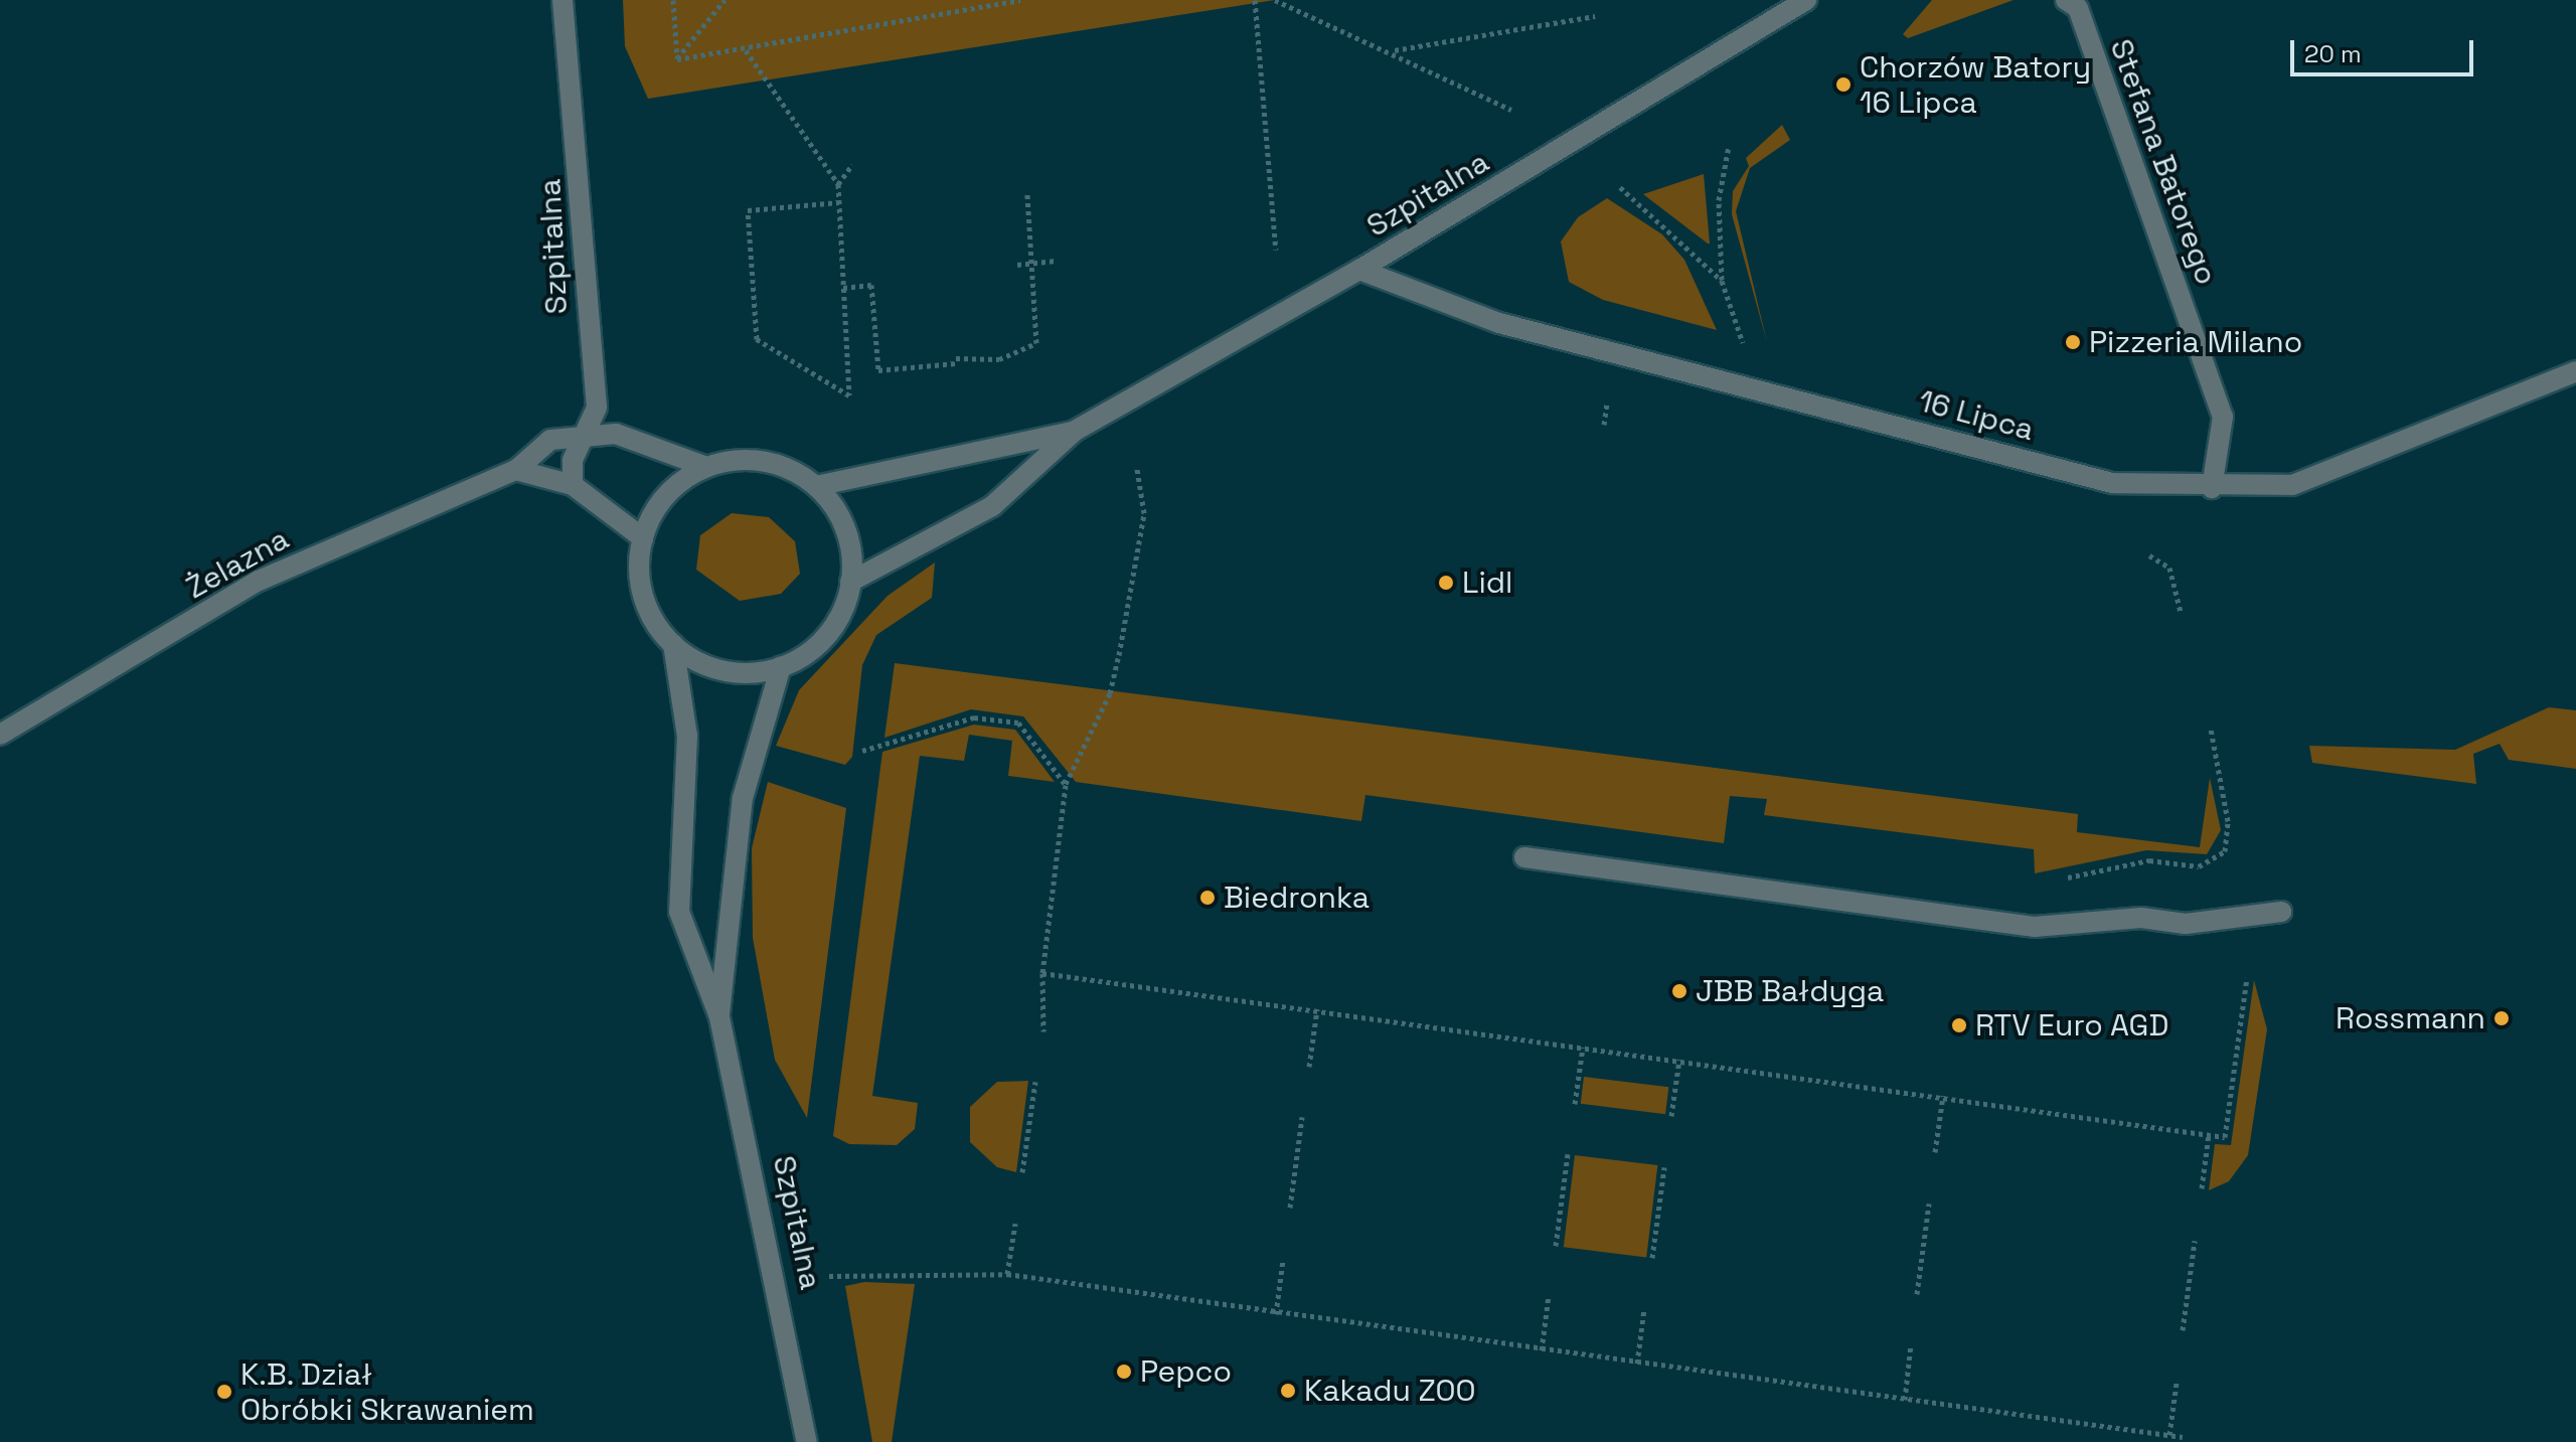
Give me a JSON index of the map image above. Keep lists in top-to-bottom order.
{
  "streets": {
    "street": [
      "Stefana Batorego",
      "Szpitalna",
      "16 Lipca",
      "Żelazna"
    ]
  },
  "crossings": [
    ["Stefana Batorego", "16 Lipca"],
    ["Szpitalna", "16 Lipca"],
    ["Szpitalna", "Żelazna"]
  ],
  "places": [
    "Chorzów Batory 16 Lipca",
    "Pizzeria Milano",
    "Lidl",
    "Biedronka",
    "JBB Bałdyga",
    "Rossmann",
    "RTV Euro AGD",
    "Pepco",
    "Kakadu ZOO",
    "K.B. Dział Obróbki Skrawaniem"
  ],
  "scale_bar": "20 m"
}
